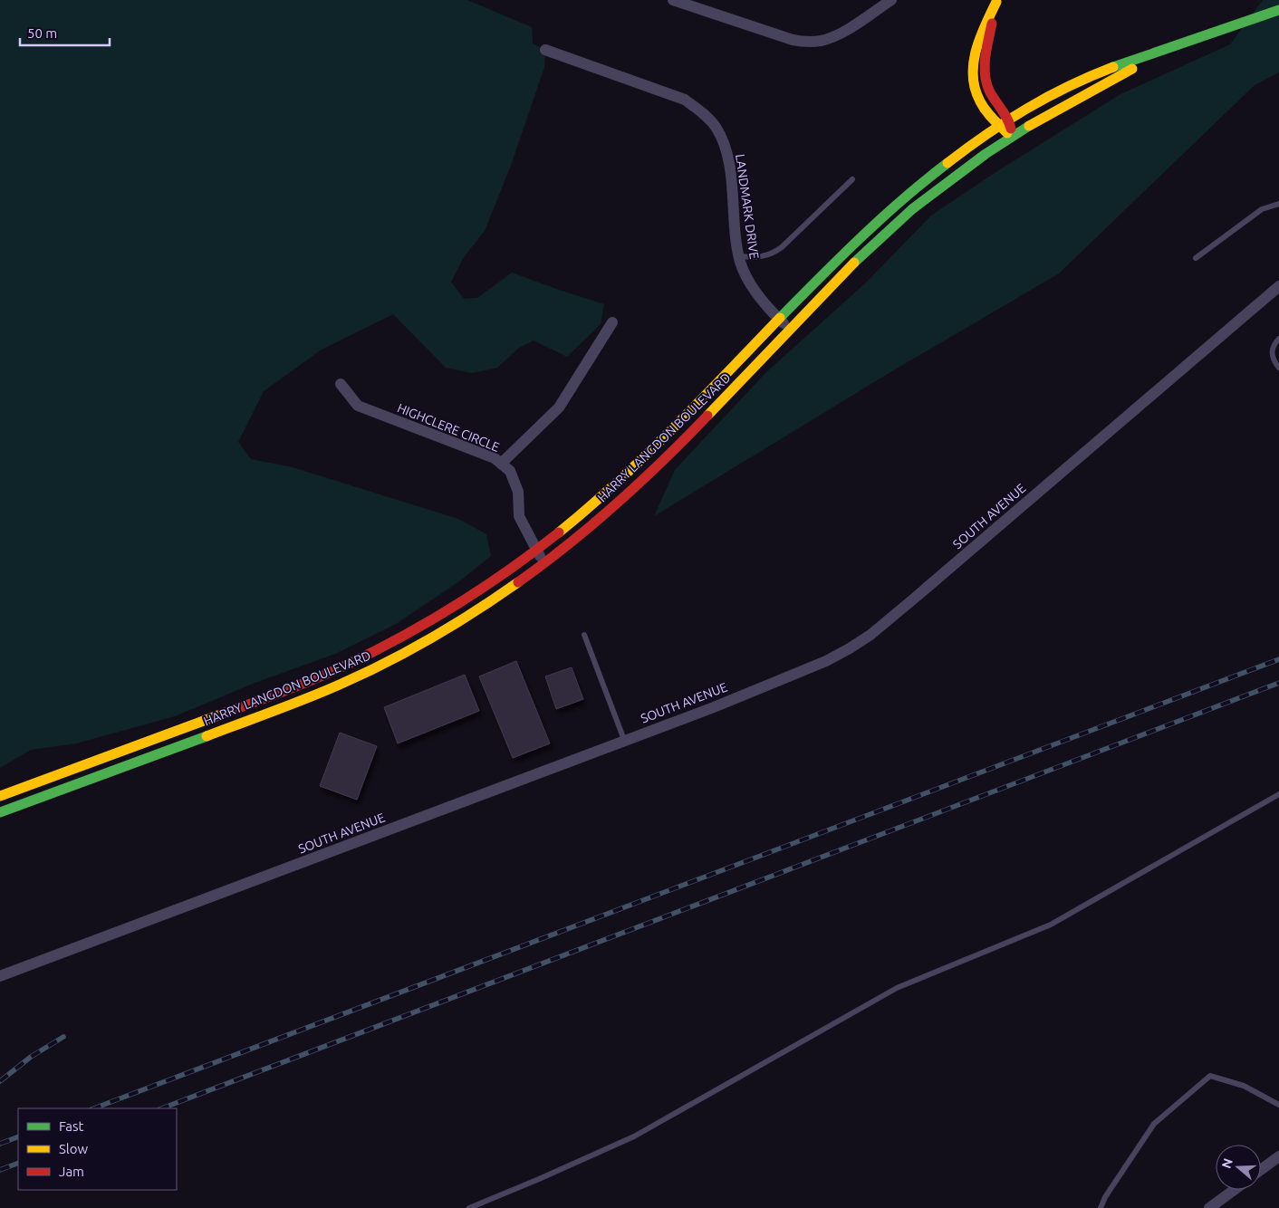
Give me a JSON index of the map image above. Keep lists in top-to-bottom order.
{
  "streets": {
    "main road": ["HARRY LANGDON BOULEVARD"],
    "street": ["LANDMARK DRIVE", "HIGHCLERE CIRCLE", "SOUTH AVENUE"]
  },
  "crossings": [
    ["LANDMARK DRIVE", "HARRY LANGDON BOULEVARD"],
    ["HIGHCLERE CIRCLE", "HARRY LANGDON BOULEVARD"]
  ],
  "legend": ["Fast", "Slow", "Jam"],
  "scale_bar": "50 m",
  "north": "left"
}
